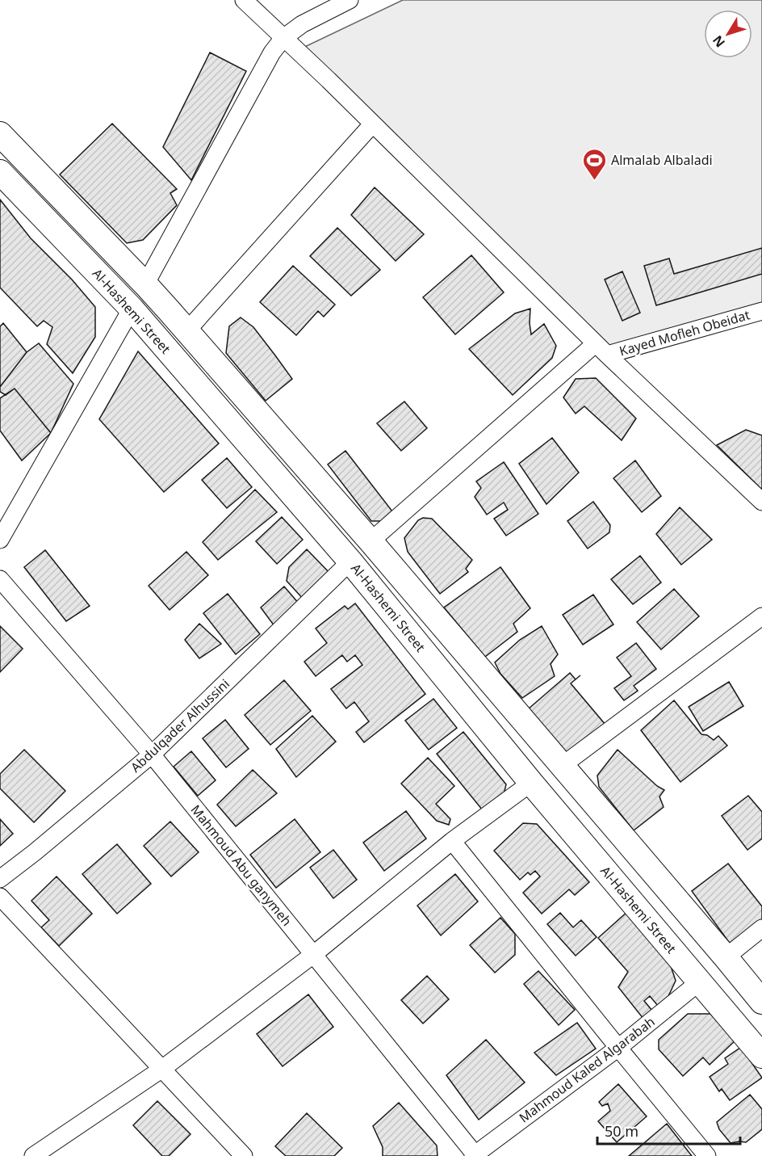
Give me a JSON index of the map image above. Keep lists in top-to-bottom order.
{
  "streets": {
    "main road": ["Al-Hashemi Street"],
    "street": [
      "Kayed Mofleh Obeidat",
      "Abdulqader Alhussini",
      "Mahmoud Abu ganymeh",
      "Mahmoud Kaled Algarabah"
    ]
  },
  "crossings": [
    ["Al-Hashemi Street", "Abdulqader Alhussini"],
    ["Al-Hashemi Street", "Mahmoud Kaled Algarabah"],
    ["Abdulqader Alhussini", "Mahmoud Abu ganymeh"],
    ["Mahmoud Abu ganymeh", "Mahmoud Kaled Algarabah"]
  ],
  "places": {
    "sports": ["Almalab Albaladi"]
  },
  "scale_bar": "50 m",
  "north": "bottom left"
}
